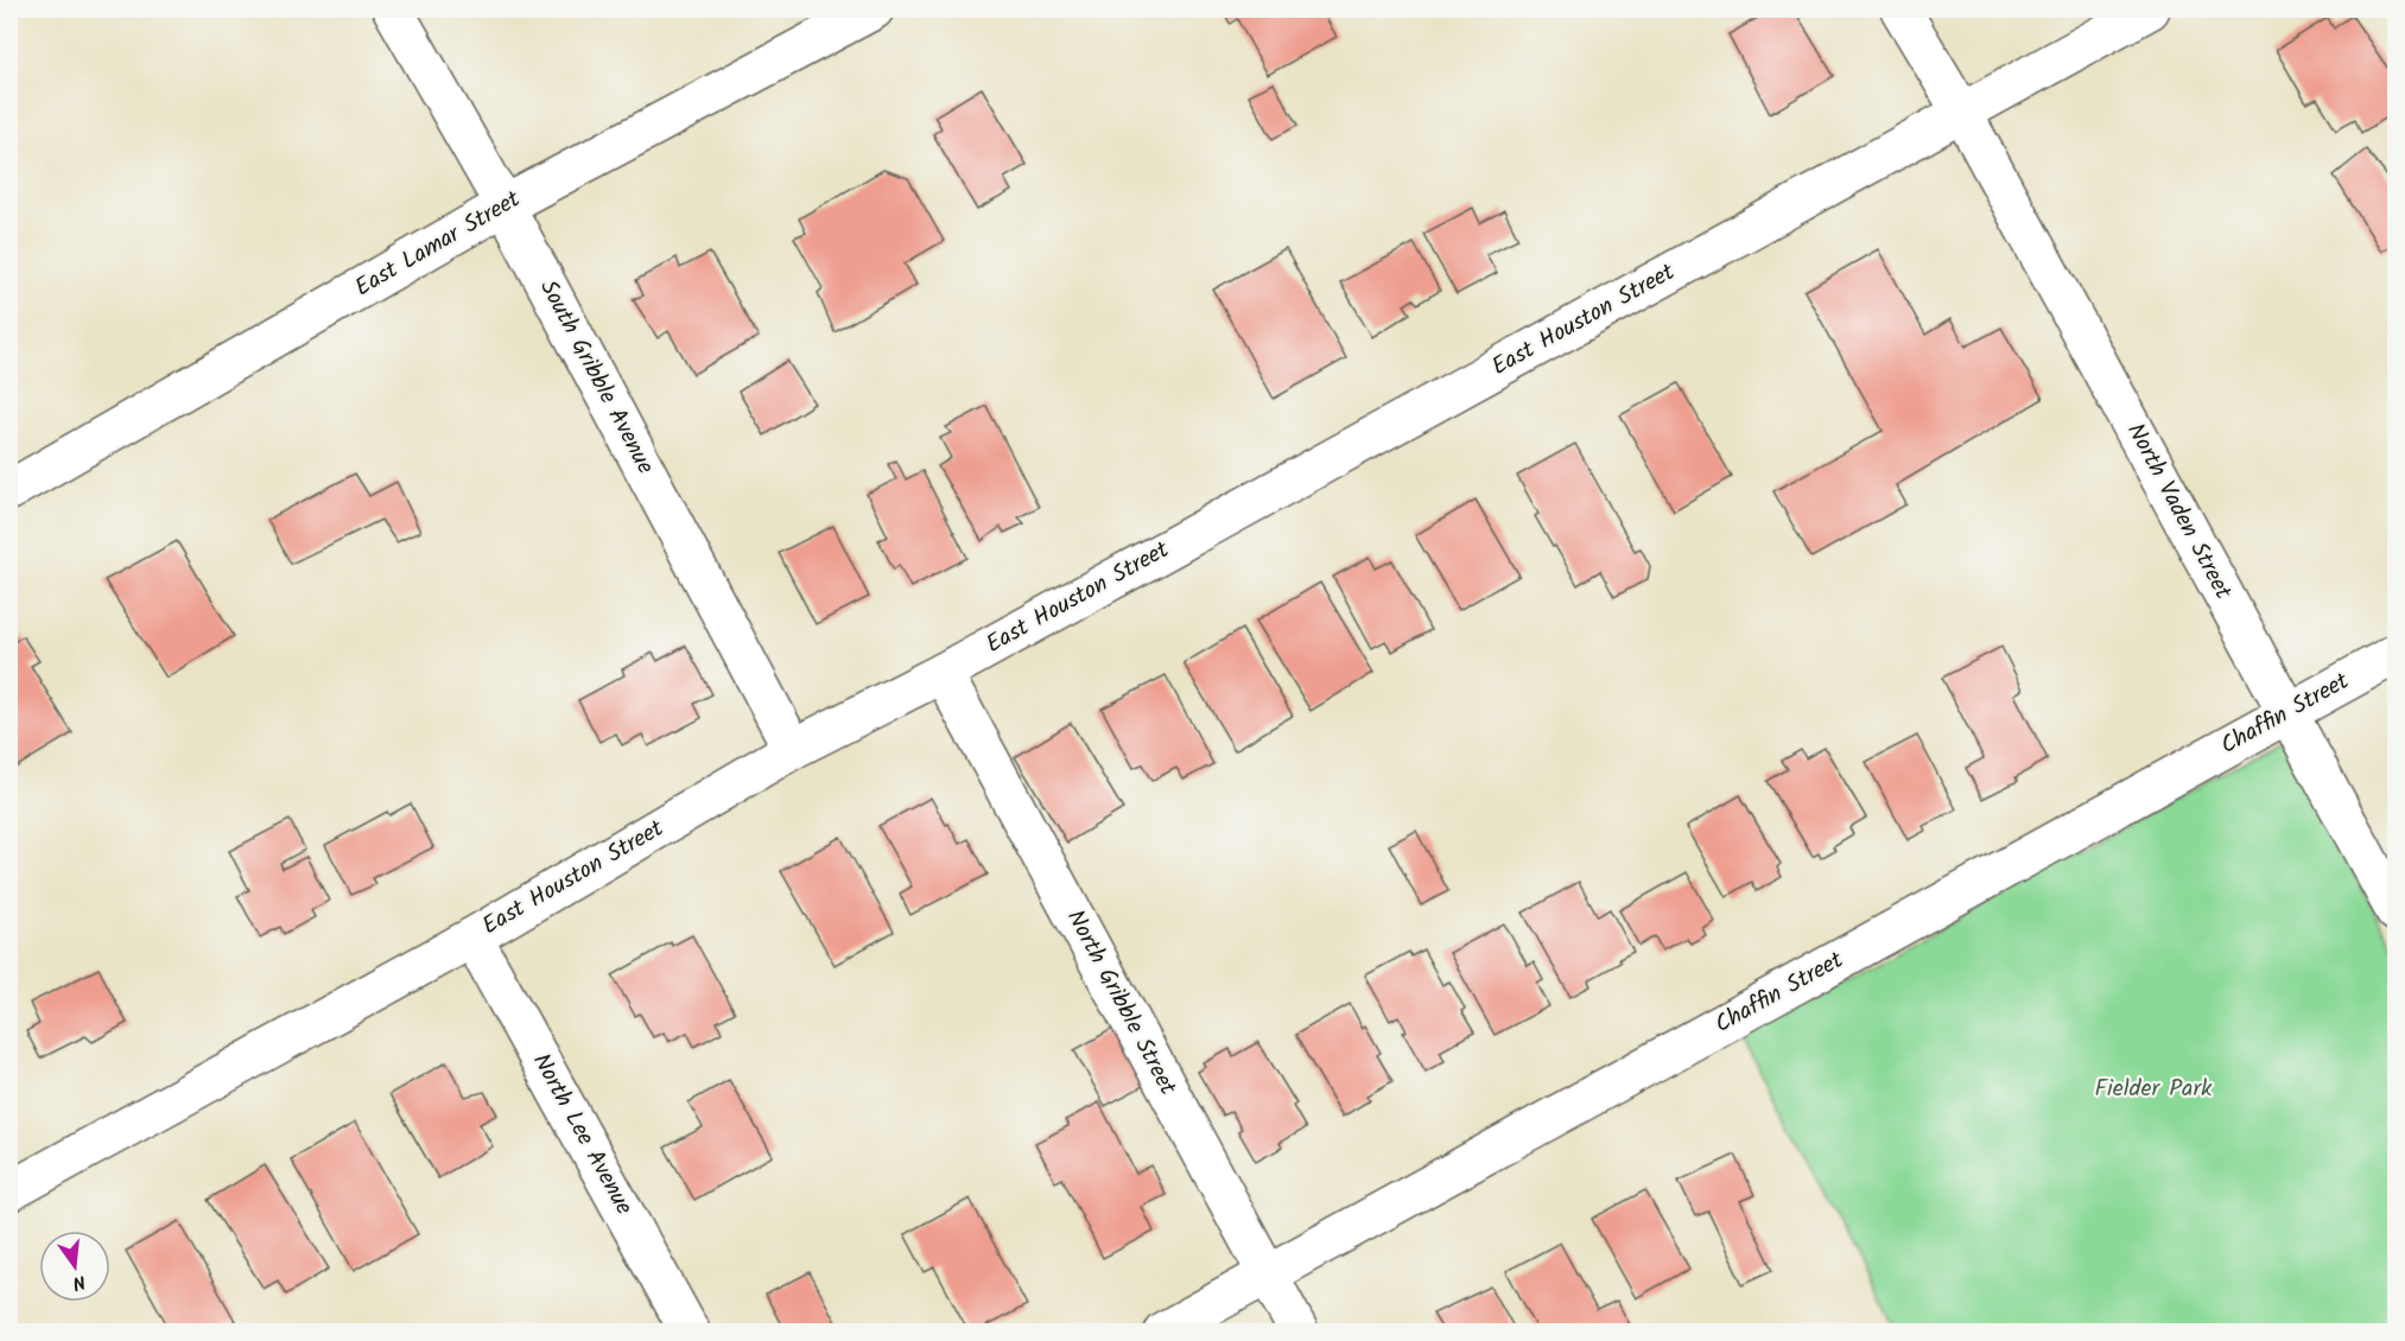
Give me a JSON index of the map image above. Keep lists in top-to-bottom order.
{
  "streets": {
    "street": [
      "East Lamar Street",
      "East Houston Street",
      "South Gribble Avenue",
      "North Vaden Street",
      "Chaffin Street",
      "North Gribble Street",
      "North Lee Avenue"
    ]
  },
  "crossings": [
    ["East Lamar Street", "South Gribble Avenue"],
    ["East Houston Street", "South Gribble Avenue"],
    ["East Houston Street", "North Vaden Street"],
    ["East Houston Street", "North Gribble Street"],
    ["East Houston Street", "North Lee Avenue"],
    ["North Vaden Street", "Chaffin Street"],
    ["Chaffin Street", "North Gribble Street"]
  ],
  "parks": ["Fielder Park"],
  "north": "bottom"
}
